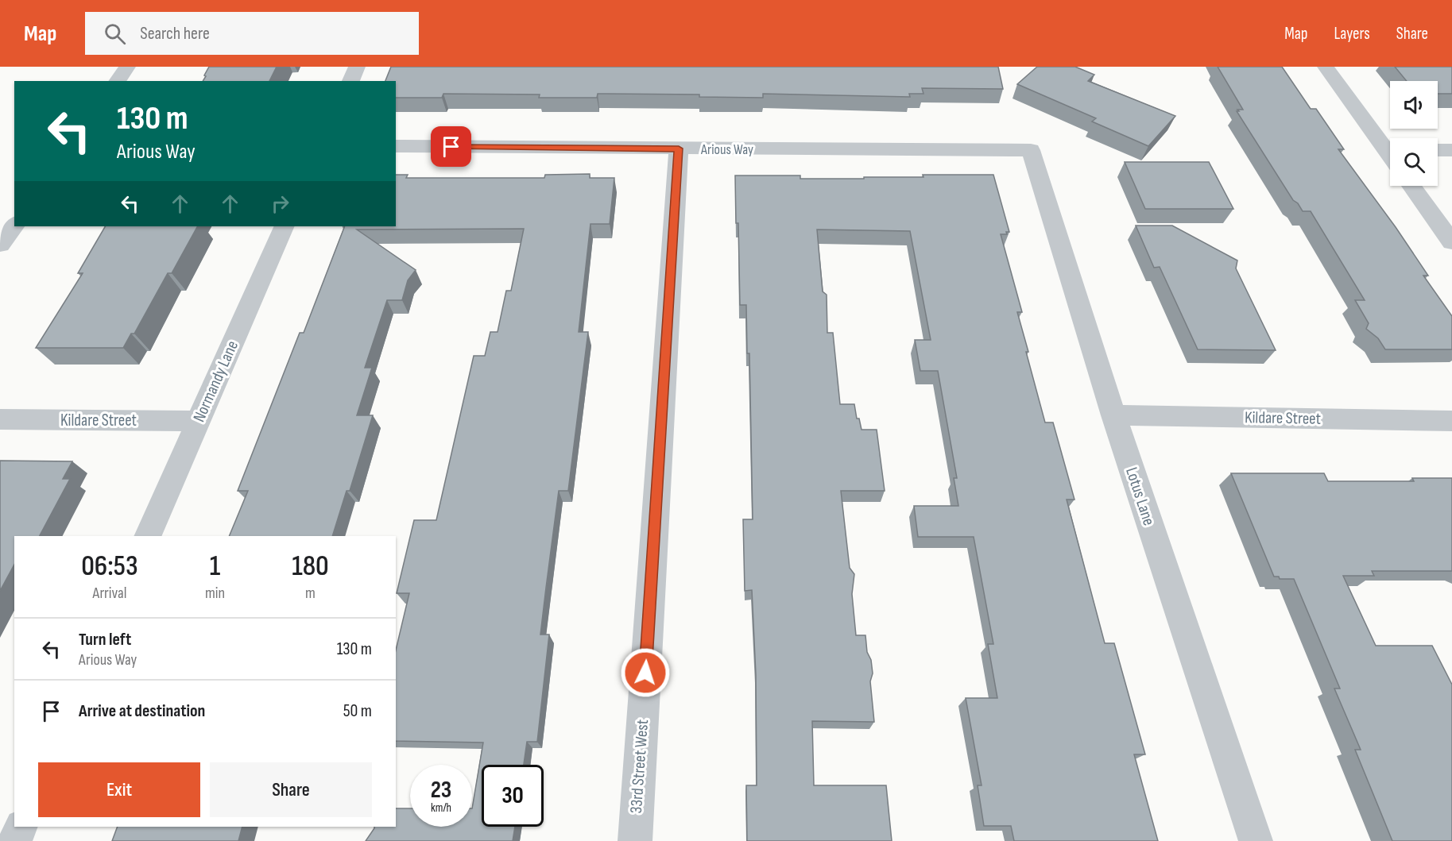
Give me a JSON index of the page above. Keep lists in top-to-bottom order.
{
  "streets": {
    "street": [
      "Arious Way",
      "Normandy Lane",
      "Kildare Street",
      "Lotus Lane",
      "33rd Street West"
    ]
  },
  "crossings": [
    ["Arious Way", "Lotus Lane"],
    ["Arious Way", "33rd Street West"],
    ["Normandy Lane", "Kildare Street"],
    ["Kildare Street", "Lotus Lane"]
  ],
  "page": {
    "header": "Map",
    "search": "Search here",
    "nav": ["Map", "Layers", "Share"],
    "turn": ["130 m", "Arious Way"],
    "eta": [
      "06:53",
      "Arrival",
      "1",
      "min",
      "180",
      "m"
    ],
    "list": [
      {
        "name": "Turn left",
        "note": "Arious Way",
        "value": "130 m"
      },
      {
        "name": "Arrive at destination",
        "value": "50 m"
      }
    ],
    "buttons": ["Exit", "Share"],
    "speed": "23 km/h",
    "limit": "30"
  }
}
